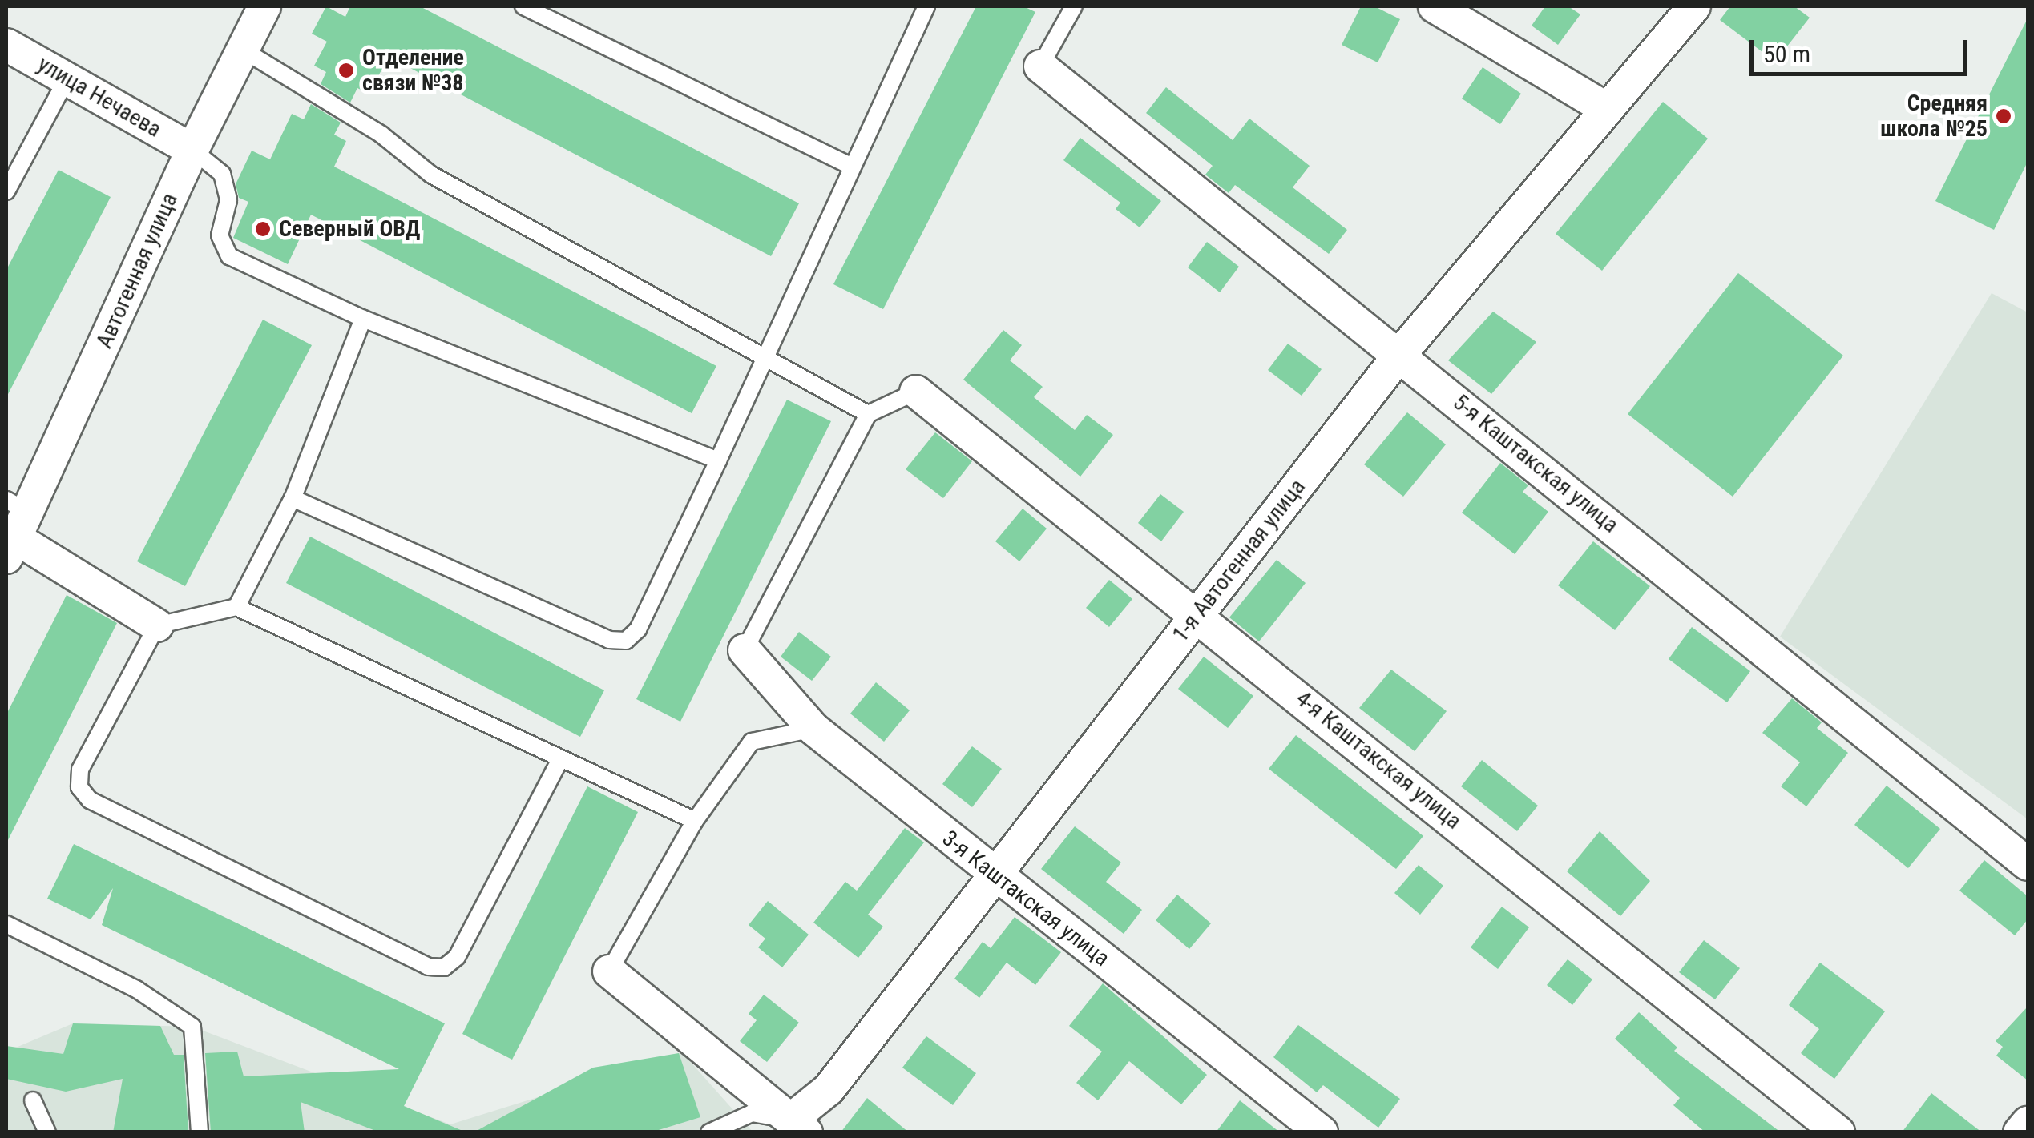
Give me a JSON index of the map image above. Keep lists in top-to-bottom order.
{
  "streets": {
    "street": [
      "улица Нечаева",
      "Автогенная улица",
      "5-я Каштакская улица",
      "1-я Автогенная улица",
      "4-я Каштакская улица",
      "3-я Каштакская улица"
    ]
  },
  "crossings": [
    ["улица Нечаева", "Автогенная улица"],
    ["5-я Каштакская улица", "1-я Автогенная улица"],
    ["1-я Автогенная улица", "4-я Каштакская улица"],
    ["1-я Автогенная улица", "3-я Каштакская улица"]
  ],
  "places": ["Отделение связи №38", "Средняя школа №25", "Северный ОВД"],
  "scale_bar": "50 m"
}
